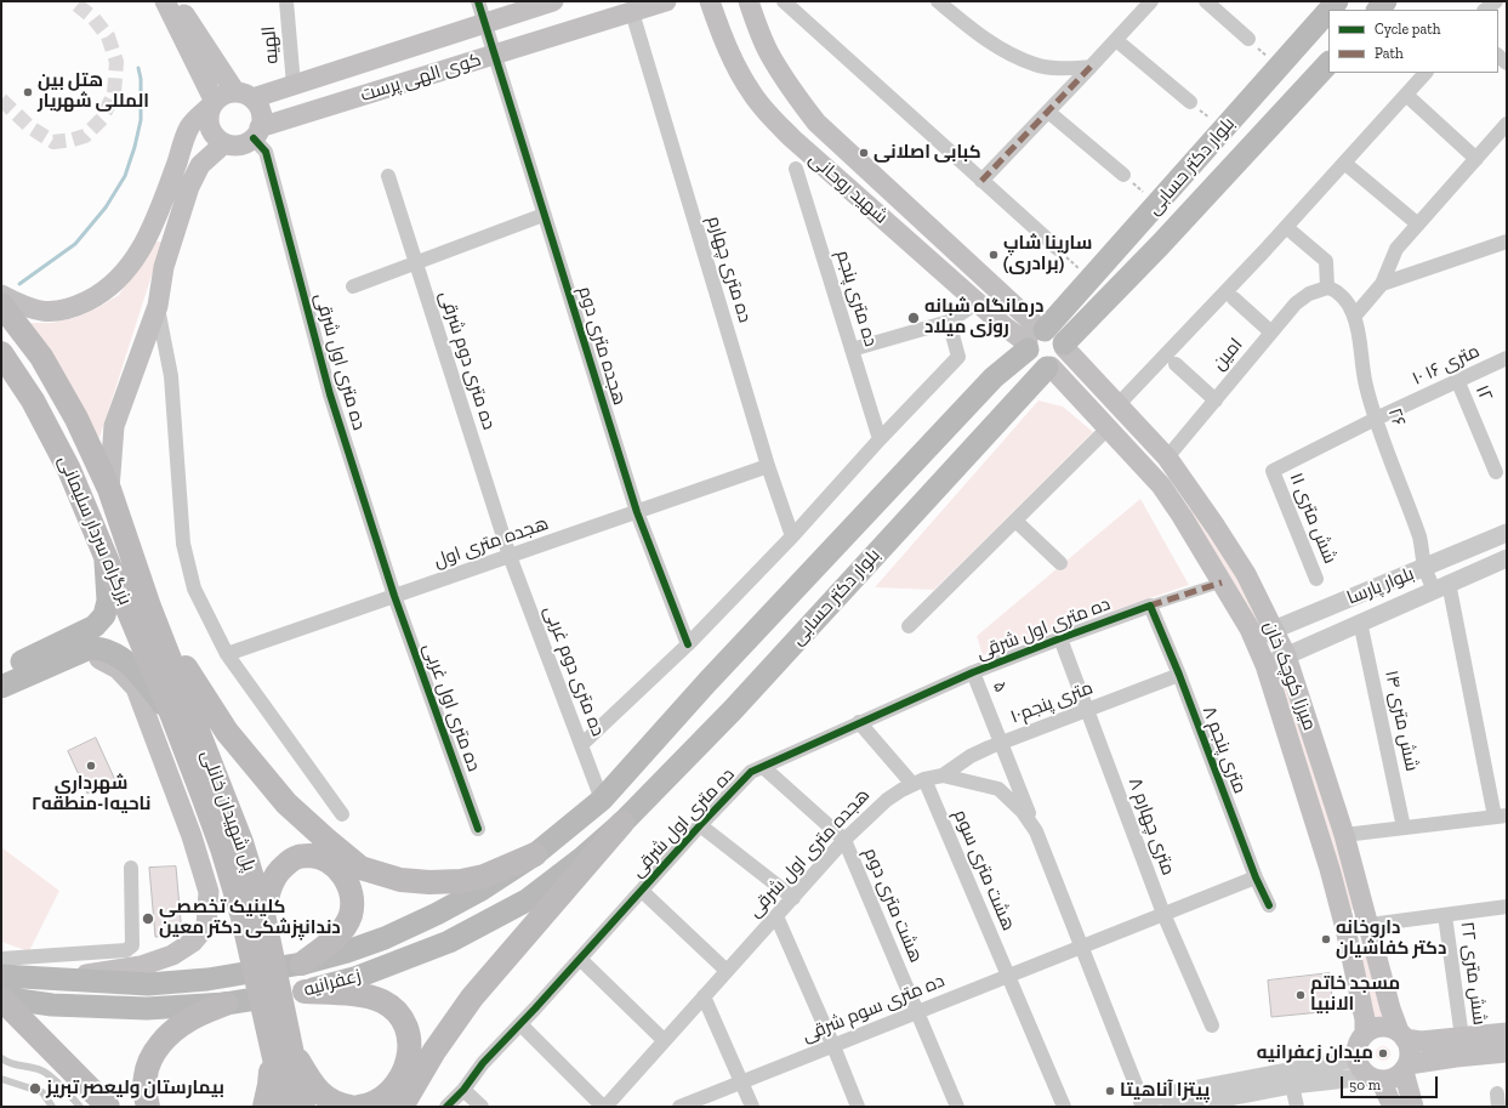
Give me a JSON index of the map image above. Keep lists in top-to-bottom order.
{
  "streets": {
    "highway": ["بزرگراه سردار سلیمانی", "پل شهیدان خانلی"],
    "main road": [
      "کوی الهی پرست",
      "بلوار دکتر حسابی",
      "شهید روحانی",
      "میرزا کوچک خان",
      "زعفرانیه"
    ],
    "street": [
      "الهیه",
      "ده متری چهارم",
      "ده متری پنجم",
      "هجده متری دوم",
      "امین",
      "ده متری دوم شرقی",
      "ده متری اول شرقی",
      "۱۰ متری ۱۶",
      "۱۲",
      "۲۶",
      "شش متری ۱۱",
      "هجده متری اول",
      "بلوار پارسا",
      "ده متری دوم غربی",
      "۵",
      "۱۰متری پنجم",
      "ده متری اول غربی",
      "شش متری ۱۴",
      "۸ متری پنجم",
      "۸ متری چهارم",
      "هجده متری اول شرقی",
      "هشت متری سوم",
      "هشت متری دوم",
      "شش متری ۲۲",
      "ده متری سوم شرقی"
    ]
  },
  "crossings": [
    ["الهیه", "کوی الهی پرست"],
    ["کوی الهی پرست", "ده متری چهارم"],
    ["کوی الهی پرست", "هجده متری دوم"],
    ["کوی الهی پرست", "ده متری اول شرقی"],
    ["بلوار دکتر حسابی", "شهید روحانی"],
    ["بلوار دکتر حسابی", "ده متری دوم غربی"],
    ["بلوار دکتر حسابی", "میرزا کوچک خان"],
    ["بلوار دکتر حسابی", "زعفرانیه"],
    ["شهید روحانی", "میرزا کوچک خان"],
    ["ده متری چهارم", "هجده متری اول"],
    ["هجده متری دوم", "هجده متری اول"],
    ["امین", "۲۶"],
    ["امین", "میرزا کوچک خان"],
    ["ده متری دوم شرقی", "هجده متری اول"],
    ["ده متری دوم شرقی", "ده متری دوم غربی"],
    ["ده متری اول شرقی", "هجده متری اول"],
    ["ده متری اول شرقی", "۵"],
    ["ده متری اول شرقی", "ده متری اول غربی"],
    ["ده متری اول شرقی", "۸ متری پنجم"],
    ["ده متری اول شرقی", "۸ متری چهارم"],
    ["ده متری اول شرقی", "هشت متری سوم"],
    ["۱۰ متری ۱۶", "۱۲"],
    ["۱۰ متری ۱۶", "۲۶"],
    ["۱۰ متری ۱۶", "شش متری ۱۱"],
    ["۲۶", "بلوار پارسا"],
    ["بزرگراه سردار سلیمانی", "پل شهیدان خانلی"],
    ["هجده متری اول", "ده متری دوم غربی"],
    ["هجده متری اول", "ده متری اول غربی"],
    ["بلوار پارسا", "میرزا کوچک خان"],
    ["بلوار پارسا", "شش متری ۱۴"],
    ["ده متری دوم غربی", "زعفرانیه"],
    ["۵", "۱۰متری پنجم"],
    ["۵", "هجده متری اول شرقی"],
    ["۱۰متری پنجم", "۸ متری پنجم"],
    ["۱۰متری پنجم", "۸ متری چهارم"],
    ["۱۰متری پنجم", "هجده متری اول شرقی"],
    ["۸ متری پنجم", "ده متری سوم شرقی"],
    ["۸ متری چهارم", "ده متری سوم شرقی"],
    ["هجده متری اول شرقی", "هشت متری سوم"],
    ["هجده متری اول شرقی", "هشت متری دوم"],
    ["هجده متری اول شرقی", "ده متری سوم شرقی"],
    ["هشت متری سوم", "ده متری سوم شرقی"],
    ["هشت متری دوم", "ده متری سوم شرقی"]
  ],
  "places": [
    "هتل بین المللی شهریار",
    "کبابی اصلانی",
    "سارینا شاپ (برادری)",
    "درمانگاه شبانه روزی میلاد",
    "شهرداری ناحیه۱-منطقه۲",
    "کلینیک تخصصی دندانپزشکی دکتر معین",
    "داروخانه دکتر کفاشیان",
    "مسجد خاتم الانبیا",
    "میدان زعفرانیه",
    "بیمارستان ولیعصر تبریز",
    "پیتزا آناهیتا"
  ],
  "legend": ["Cycle path", "Path"],
  "scale_bar": "50 m"
}
